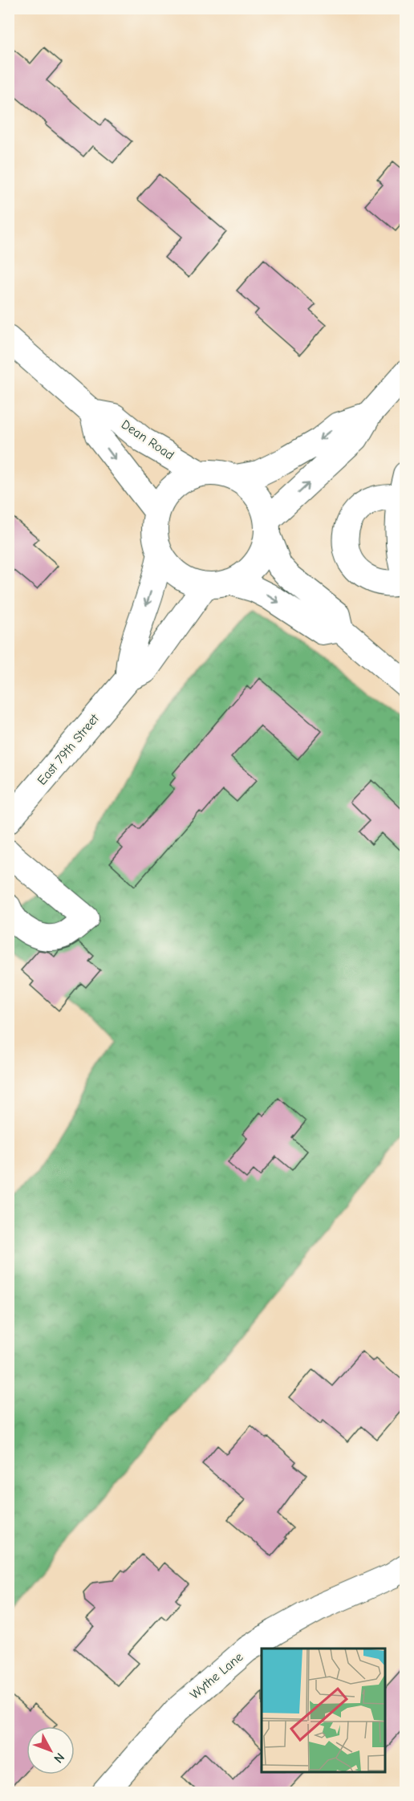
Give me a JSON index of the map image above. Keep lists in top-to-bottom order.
{
  "streets": {
    "street": ["Dean Road", "East 79th Street", "Wythe Lane"]
  },
  "crossings": [
    ["Dean Road", "East 79th Street"]
  ],
  "north": "bottom right"
}
